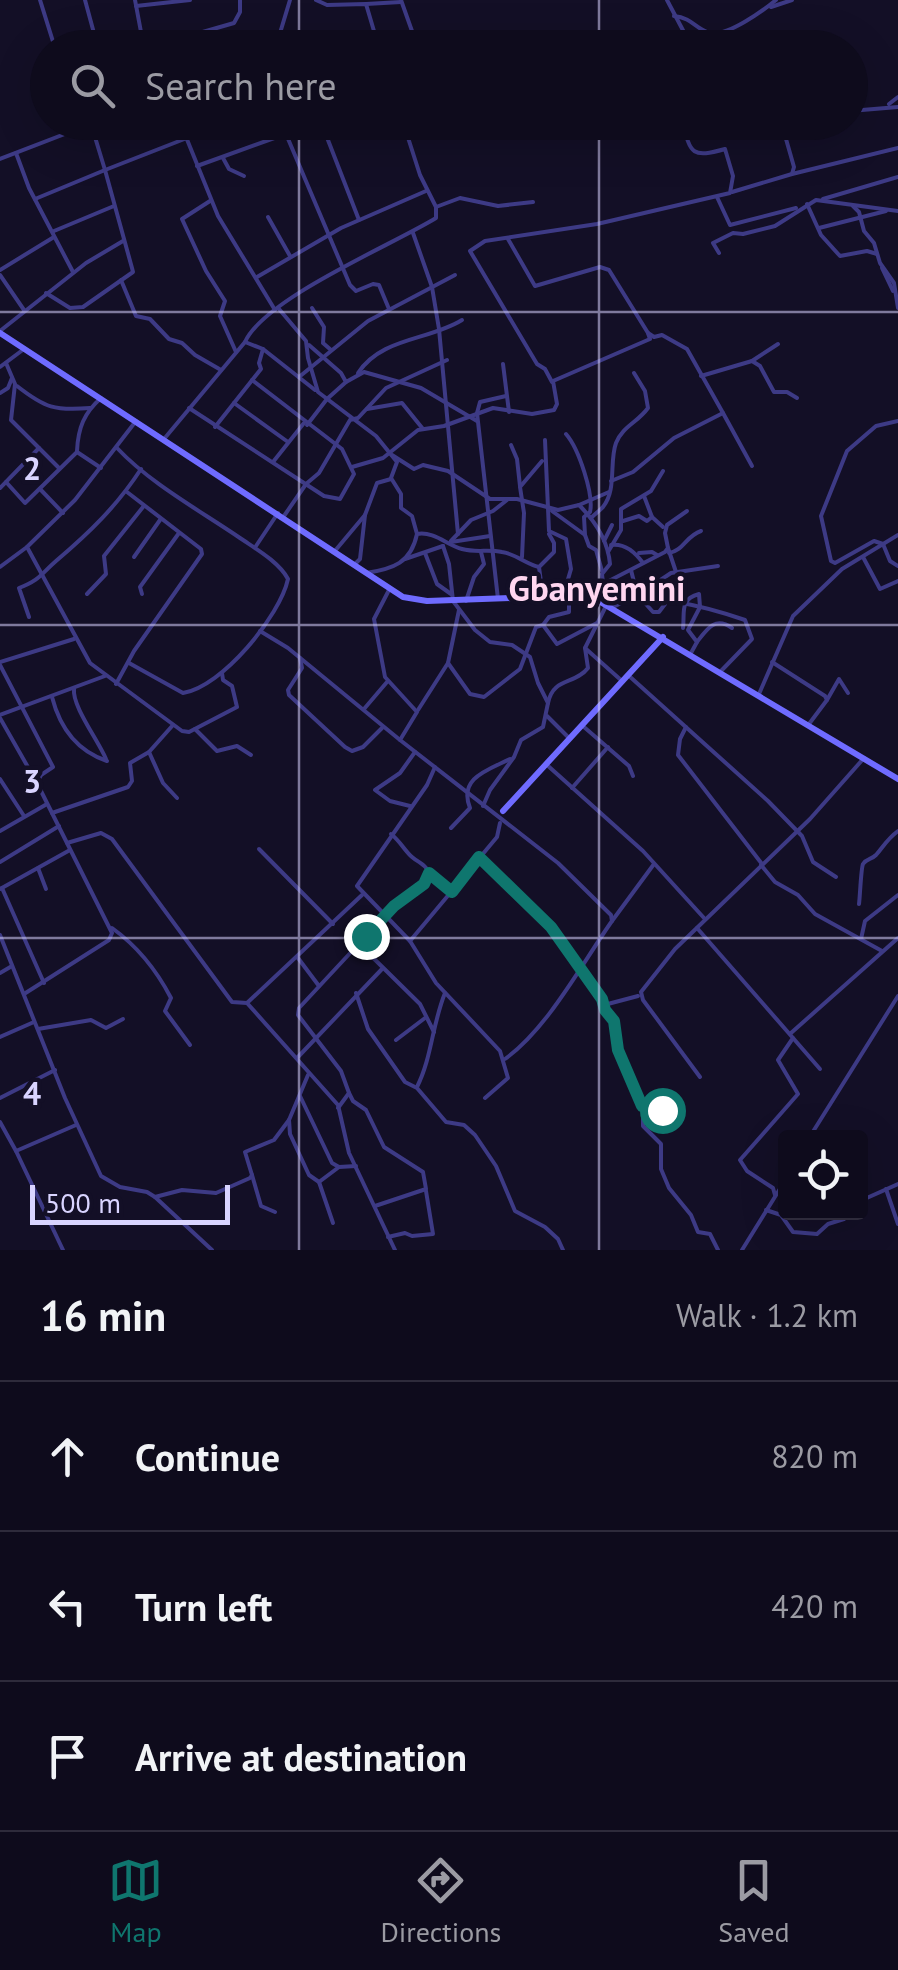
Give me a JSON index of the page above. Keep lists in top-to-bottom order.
{
  "districts": ["Gbanyemini"],
  "scale_bar": "500 m",
  "page": {
    "search": "Search here",
    "scale": "500 m",
    "heading": ["16 min", "Walk · 1.2 km"],
    "list": [
      ["Continue", "820 m"],
      ["Turn left", "420 m"],
      "Arrive at destination"
    ],
    "nav": ["Map", "Directions", "Saved"]
  },
  "grid": {
    "rows": ["2", "3", "4"]
  }
}
